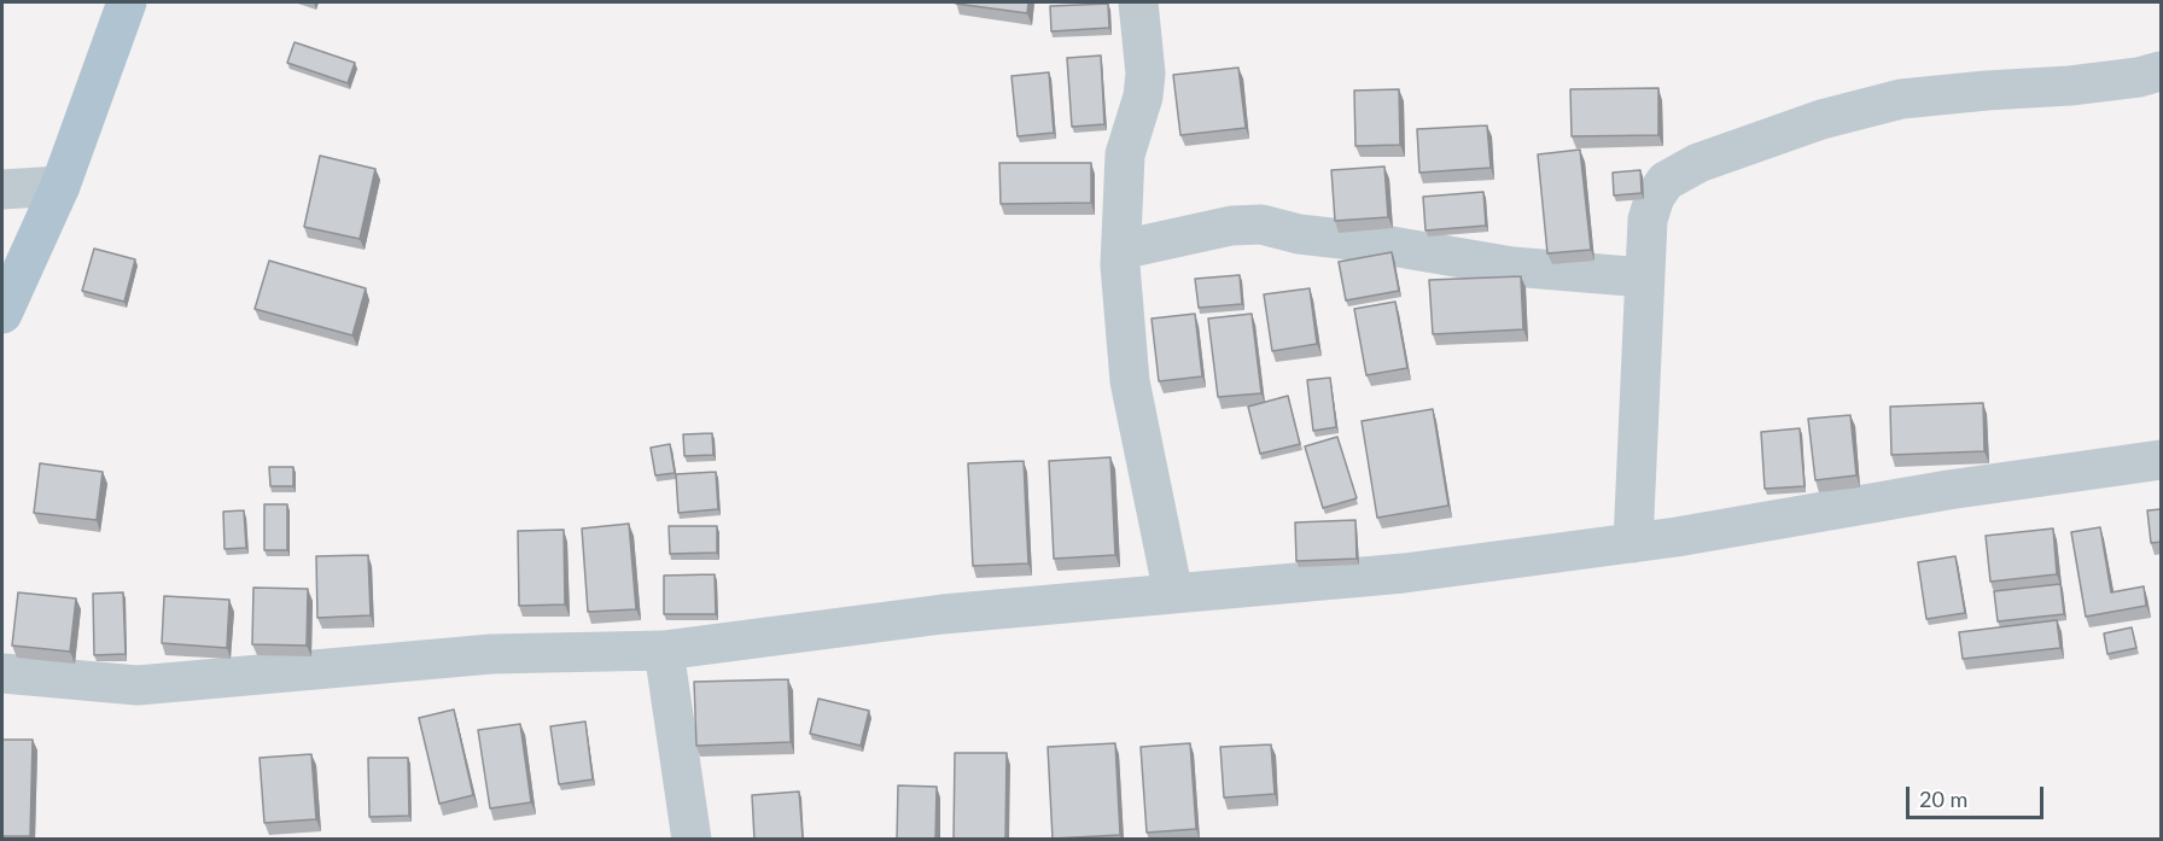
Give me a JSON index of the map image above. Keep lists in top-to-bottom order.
{
  "scale_bar": "20 m"
}
